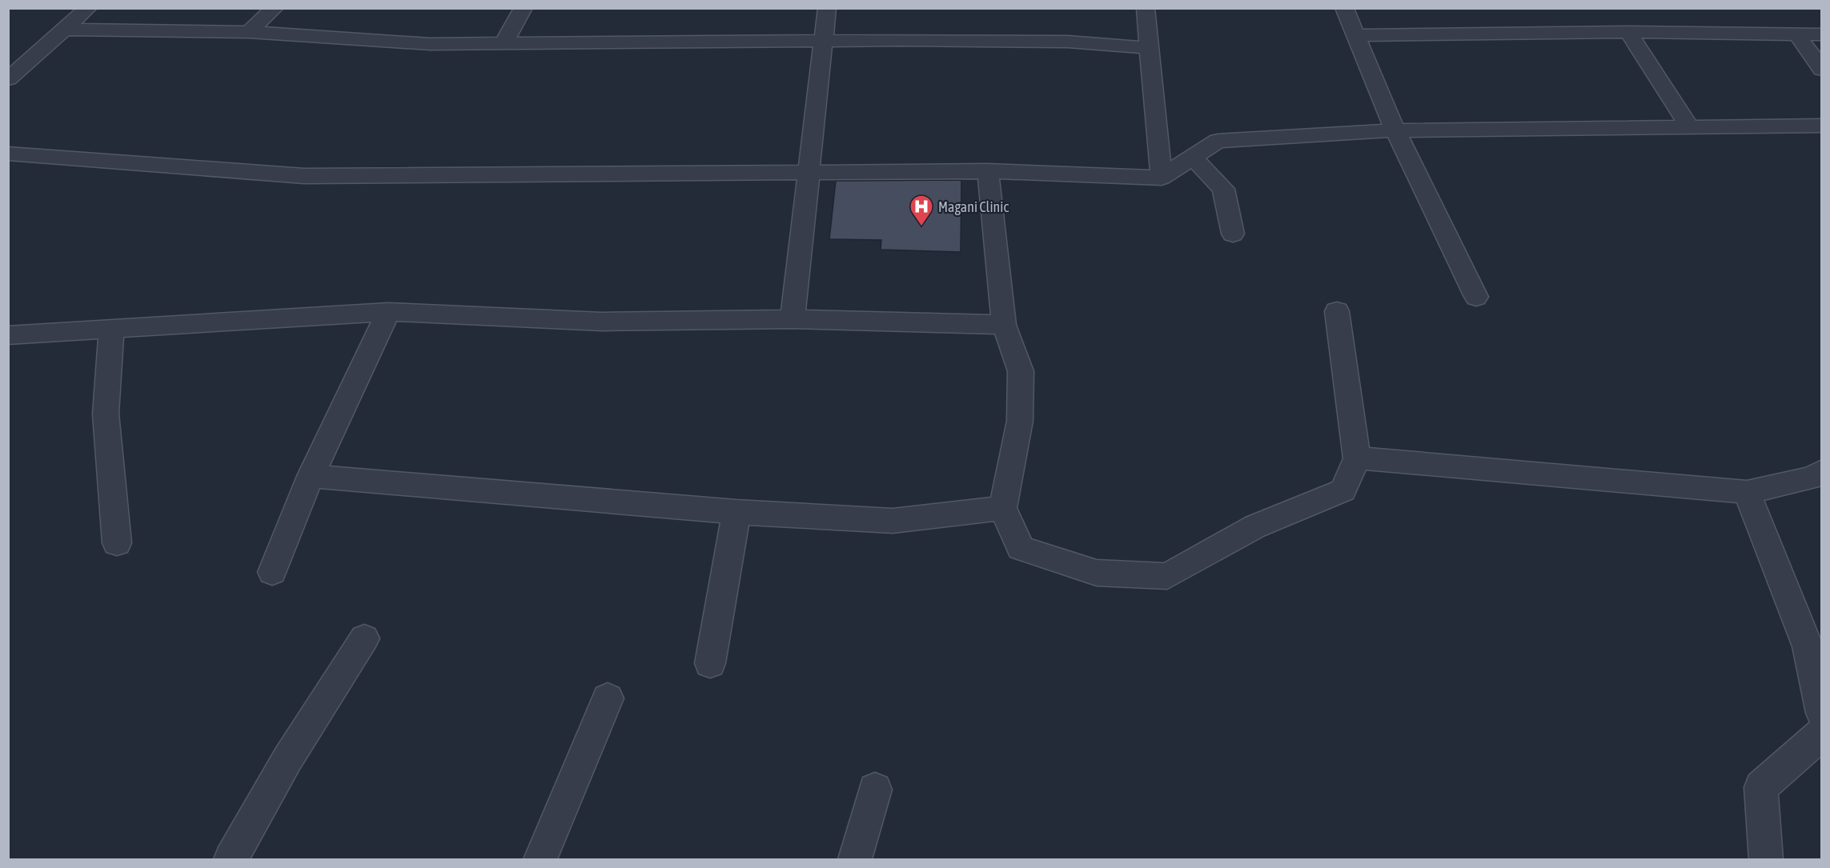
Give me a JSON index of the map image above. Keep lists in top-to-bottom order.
{
  "places": {
    "hospital": ["Magani Clinic"]
  }
}
